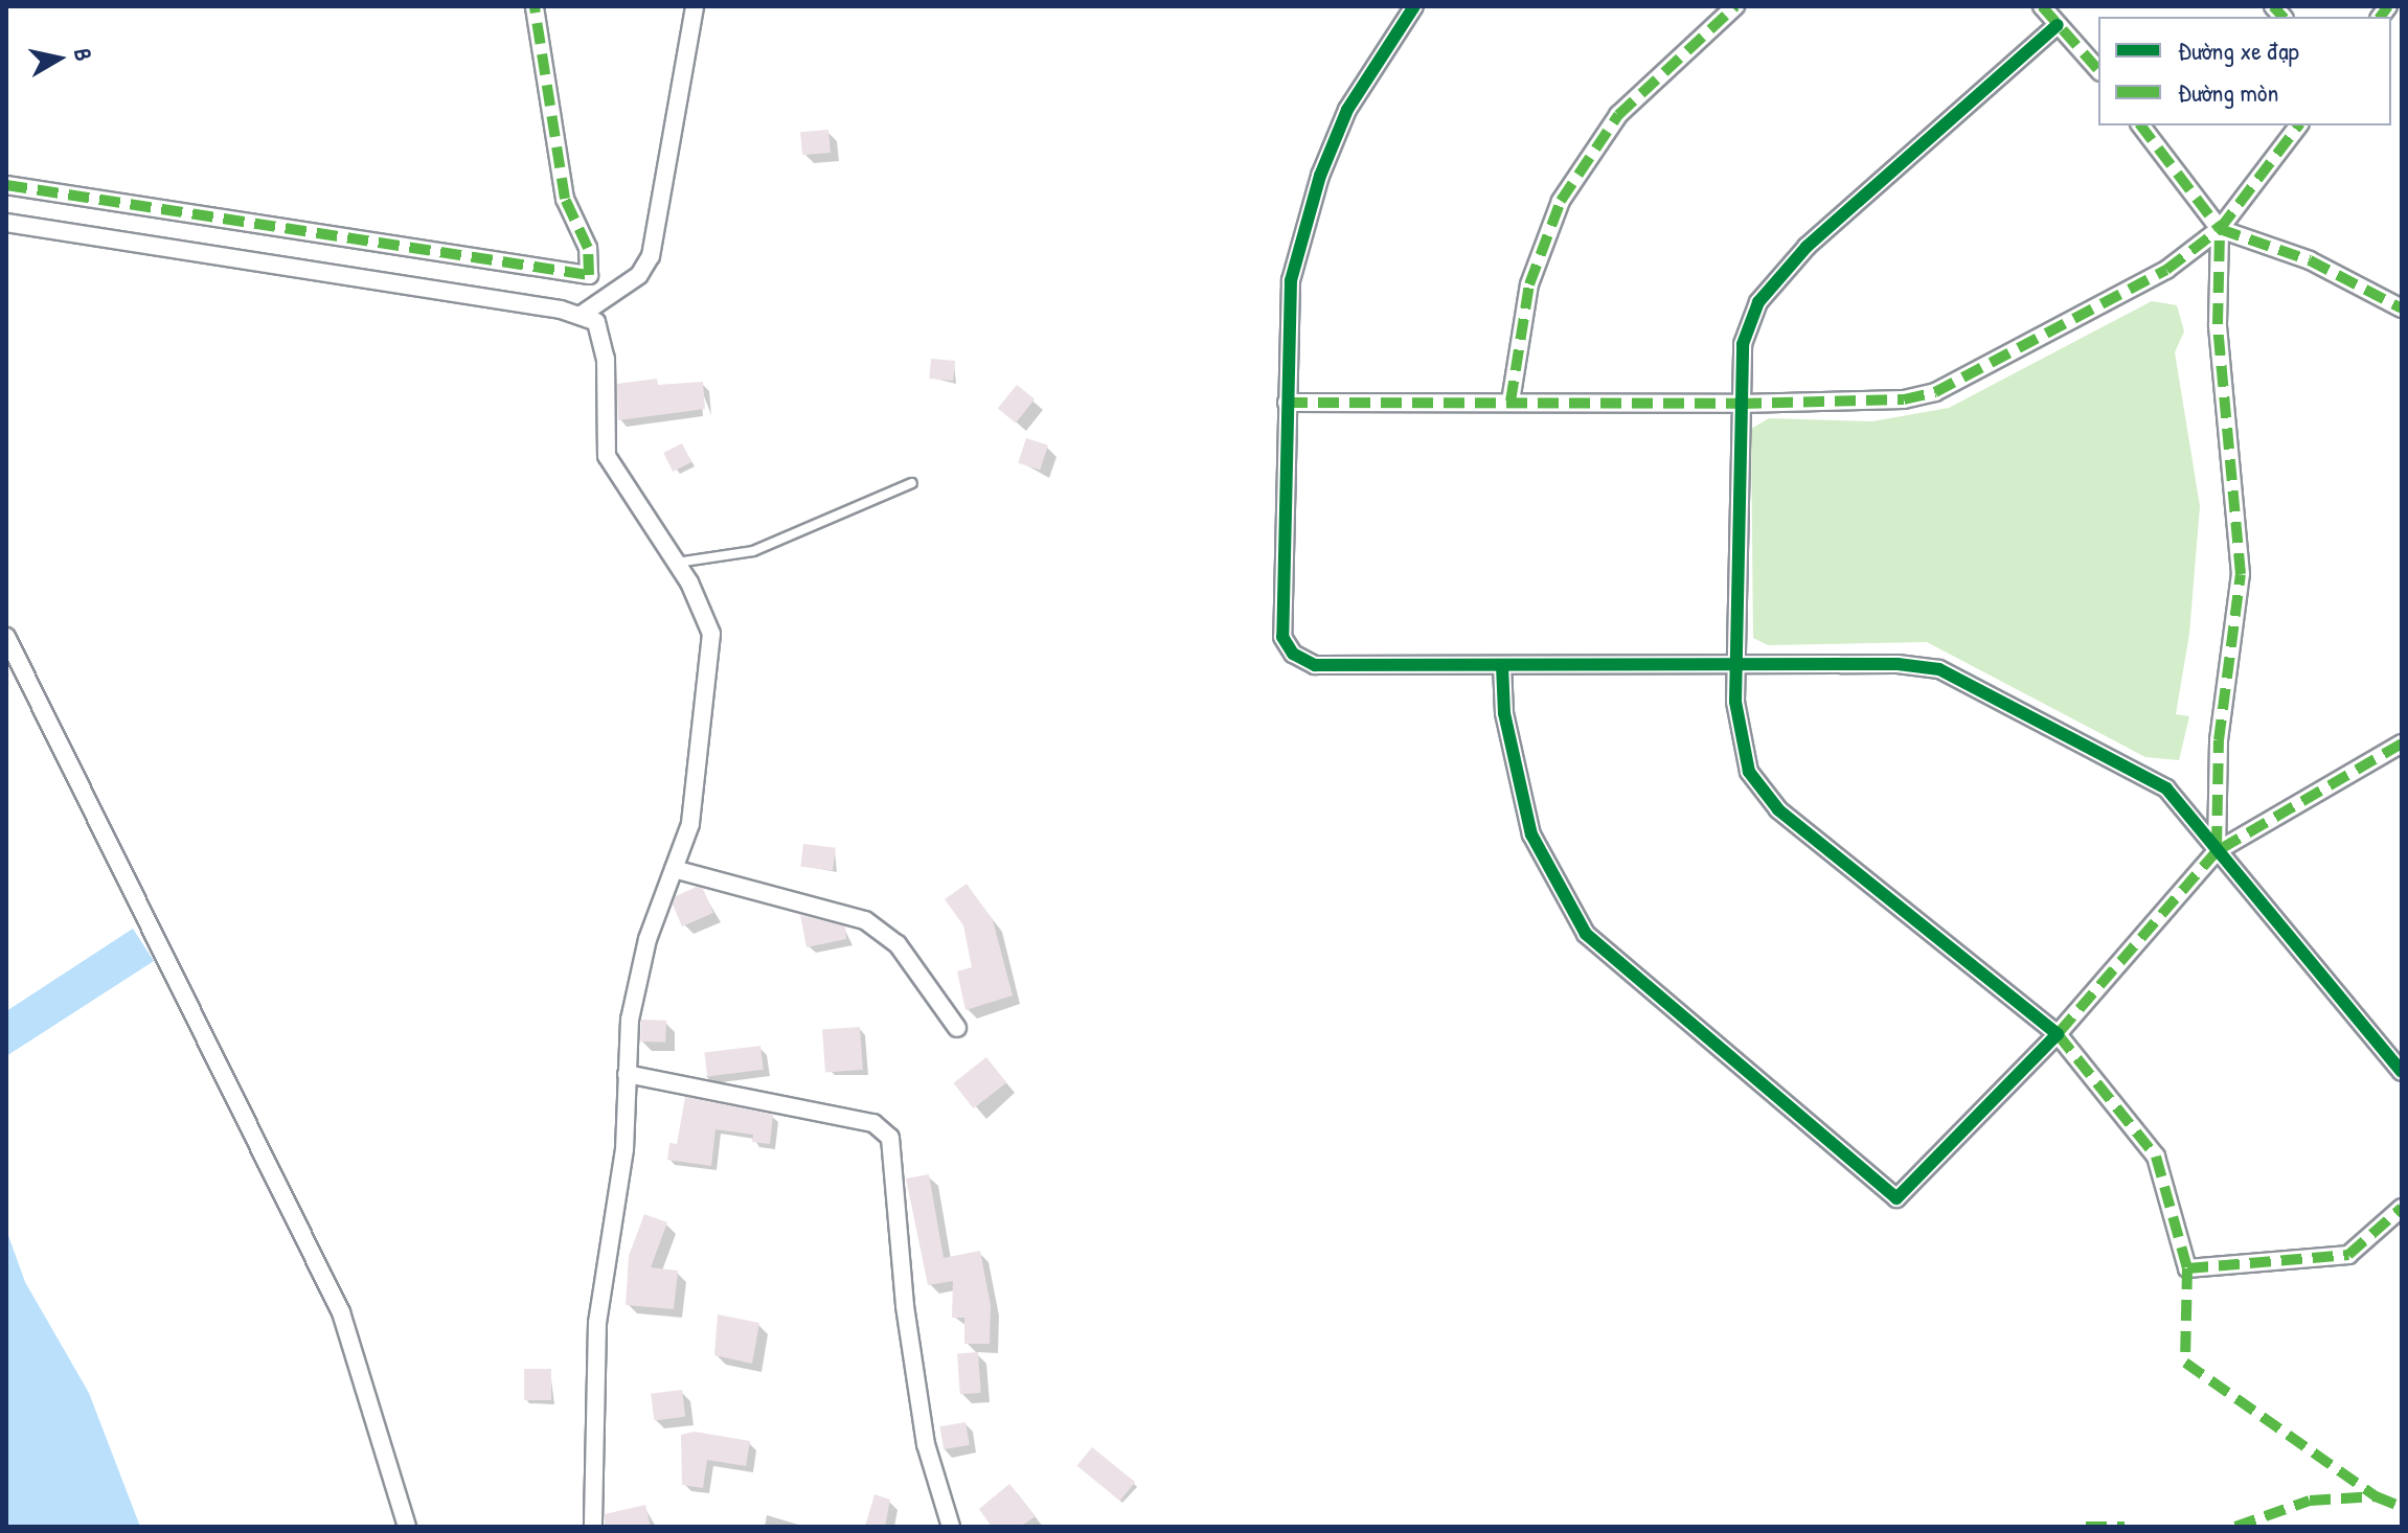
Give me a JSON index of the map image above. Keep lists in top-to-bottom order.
{
  "legend": ["Đường xe đạp", "Đường mòn"],
  "north": "right"
}
